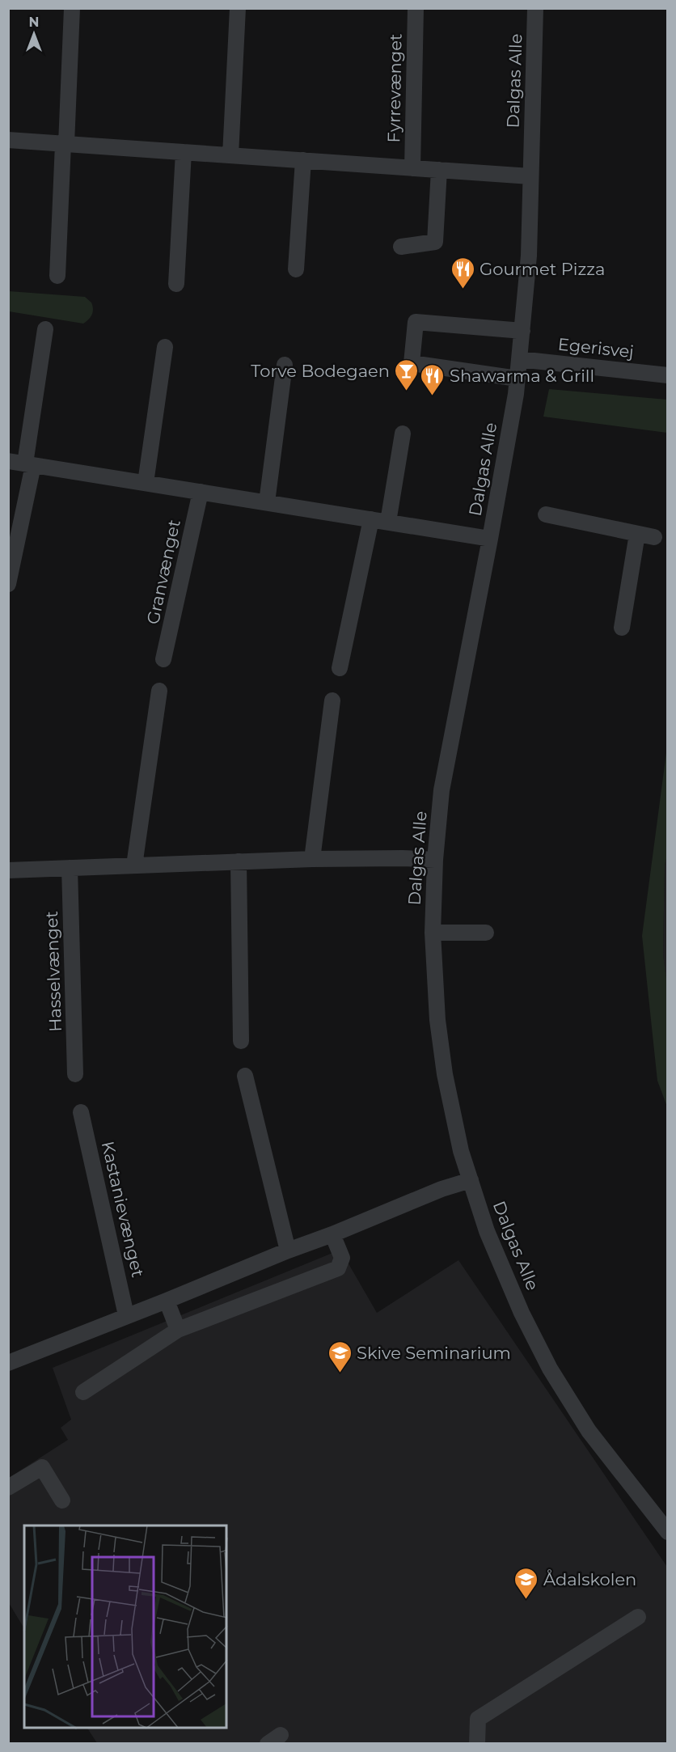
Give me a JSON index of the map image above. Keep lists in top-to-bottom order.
{
  "streets": {
    "street": [
      "Dalgas Alle",
      "Fyrrevænget",
      "Egerisvej",
      "Granvænget",
      "Hasselvænget",
      "Kastanievænget"
    ]
  },
  "crossings": [
    ["Dalgas Alle", "Fyrrevænget"],
    ["Dalgas Alle", "Egerisvej"]
  ],
  "places": {
    "restaurant": ["Gourmet Pizza", "Shawarma & Grill"],
    "bar": ["Torve Bodegaen"],
    "school or university": ["Skive Seminarium", "Ådalskolen"]
  },
  "north": "top"
}
